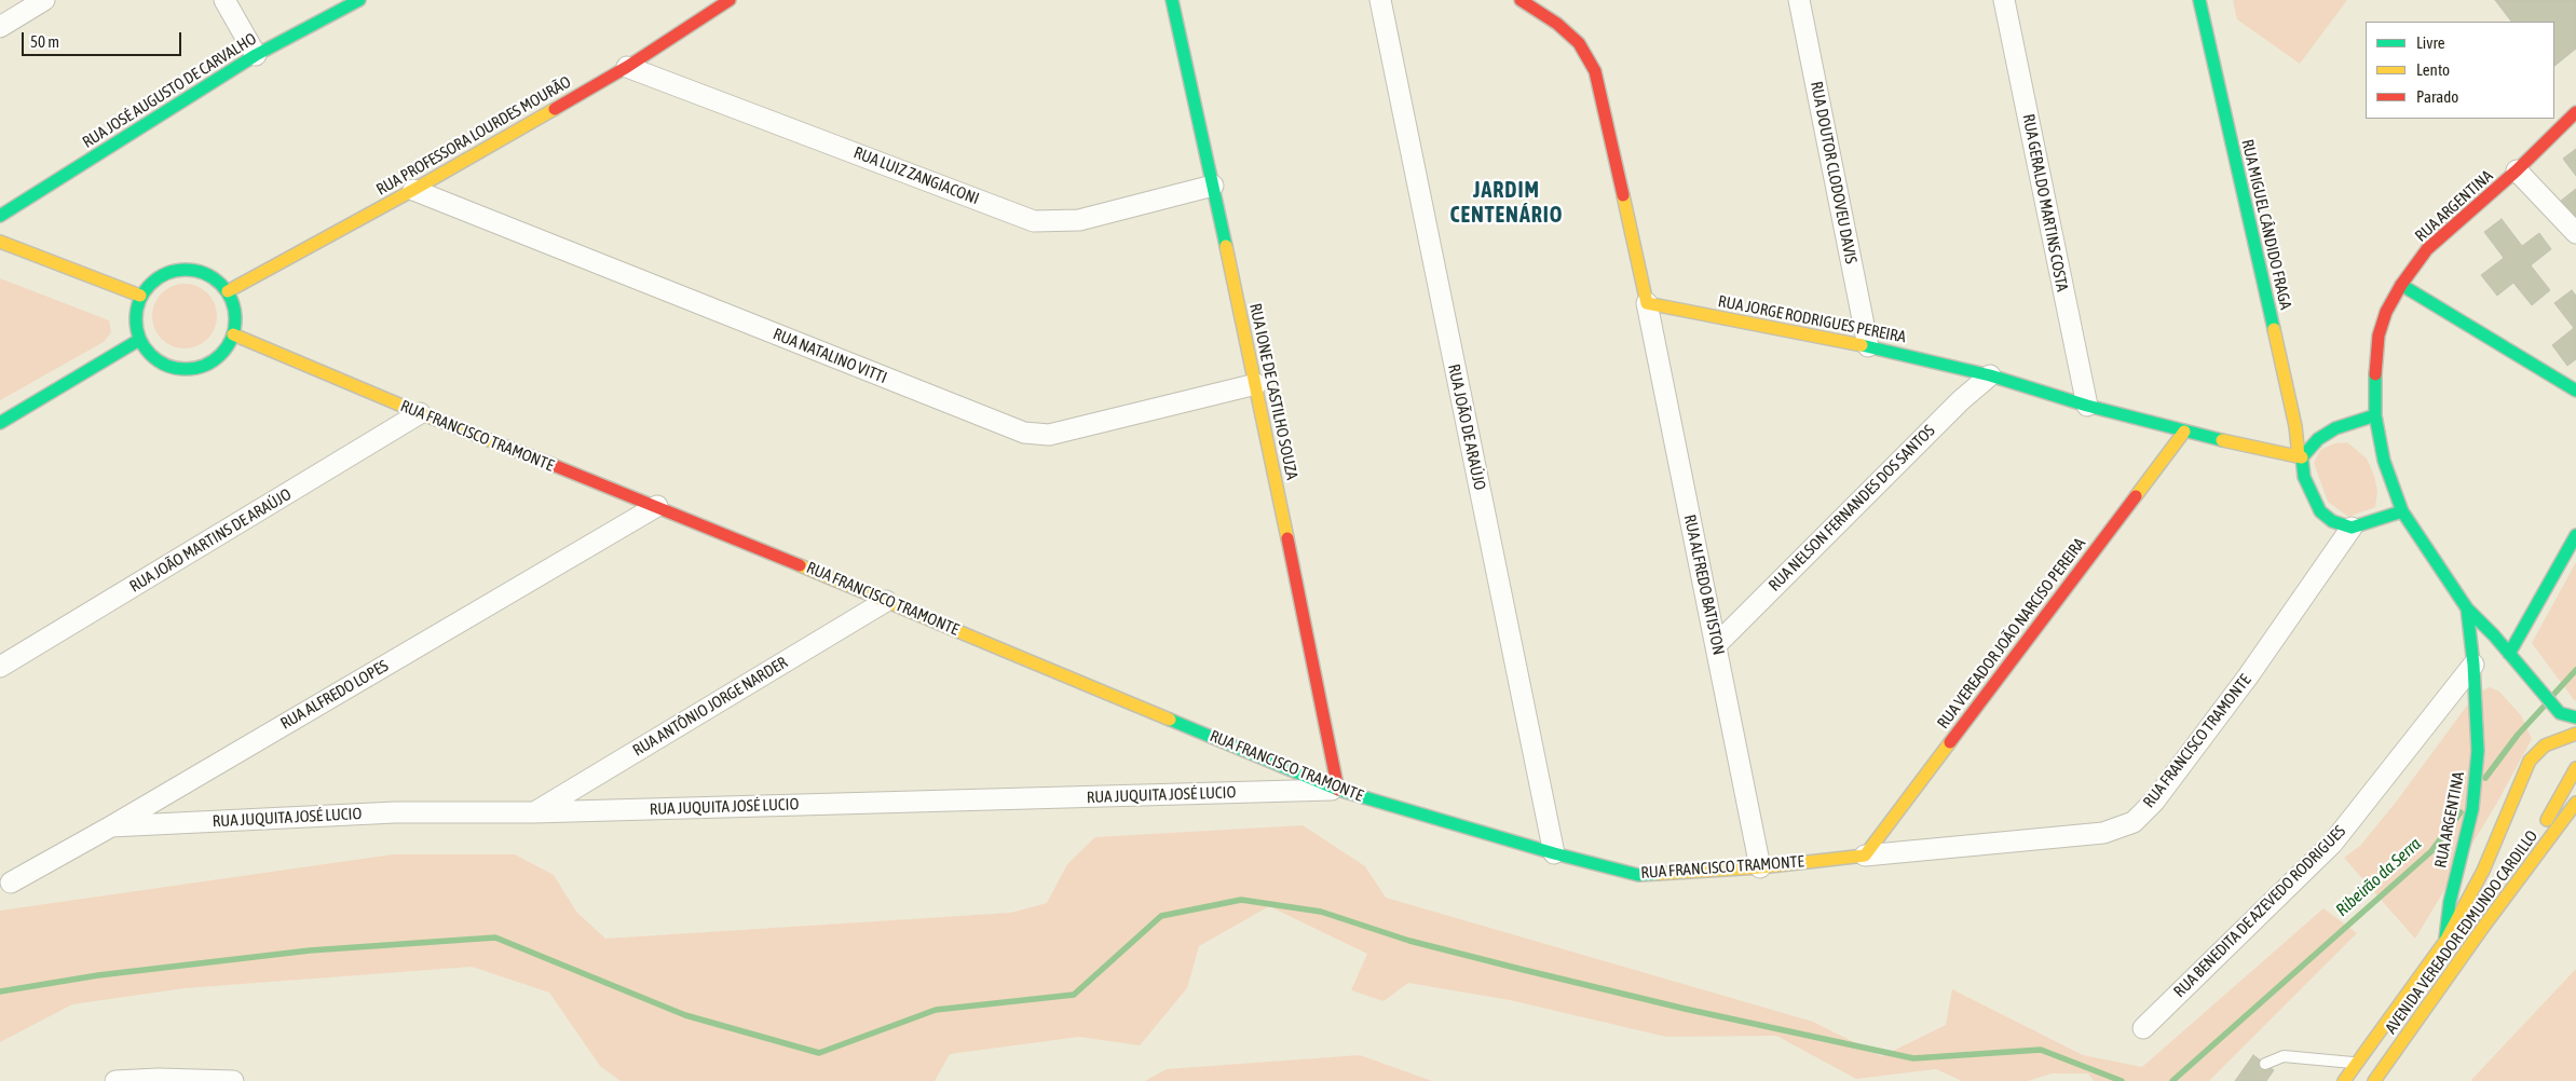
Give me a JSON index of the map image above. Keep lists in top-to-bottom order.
{
  "streets": {
    "street": [
      "RUA JOSÉ AUGUSTO DE CARVALHO",
      "RUA PROFESSORA LOURDES MOURÃO",
      "RUA DOUTOR CLODOVEU DAVIS",
      "RUA LUIZ ZANGIACONI",
      "RUA GERALDO MARTINS COSTA",
      "RUA ARGENTINA",
      "RUA MIGUEL CÂNDIDO FRAGA",
      "RUA JORGE RODRIGUES PEREIRA",
      "RUA NATALINO VITTI",
      "RUA IONE DE CASTILHO SOUZA",
      "RUA JOÃO DE ARAÚJO",
      "RUA FRANCISCO TRAMONTE",
      "RUA NELSON FERNANDES DOS SANTOS",
      "RUA JOÃO MARTINS DE ARAÚJO",
      "RUA ALFREDO BATISTON",
      "RUA VEREADOR JOÃO NARCISO PEREIRA",
      "RUA ALFREDO LOPES",
      "RUA ANTÔNIO JORGE NARDER",
      "RUA JUQUITA JOSÉ LUCIO",
      "RUA BENEDITA DE AZEVEDO RODRIGUES",
      "AVENIDA VEREADOR EDMUNDO CARDILLO"
    ]
  },
  "crossings": [
    ["RUA PROFESSORA LOURDES MOURÃO", "RUA LUIZ ZANGIACONI"],
    ["RUA PROFESSORA LOURDES MOURÃO", "RUA NATALINO VITTI"],
    ["RUA PROFESSORA LOURDES MOURÃO", "RUA FRANCISCO TRAMONTE"],
    ["RUA DOUTOR CLODOVEU DAVIS", "RUA JORGE RODRIGUES PEREIRA"],
    ["RUA LUIZ ZANGIACONI", "RUA IONE DE CASTILHO SOUZA"],
    ["RUA GERALDO MARTINS COSTA", "RUA JORGE RODRIGUES PEREIRA"],
    ["RUA ARGENTINA", "RUA BENEDITA DE AZEVEDO RODRIGUES"],
    ["RUA ARGENTINA", "AVENIDA VEREADOR EDMUNDO CARDILLO"],
    ["RUA MIGUEL CÂNDIDO FRAGA", "RUA JORGE RODRIGUES PEREIRA"],
    ["RUA JORGE RODRIGUES PEREIRA", "RUA NELSON FERNANDES DOS SANTOS"],
    ["RUA JORGE RODRIGUES PEREIRA", "RUA ALFREDO BATISTON"],
    ["RUA JORGE RODRIGUES PEREIRA", "RUA VEREADOR JOÃO NARCISO PEREIRA"],
    ["RUA NATALINO VITTI", "RUA IONE DE CASTILHO SOUZA"],
    ["RUA IONE DE CASTILHO SOUZA", "RUA FRANCISCO TRAMONTE"],
    ["RUA IONE DE CASTILHO SOUZA", "RUA JUQUITA JOSÉ LUCIO"],
    ["RUA JOÃO DE ARAÚJO", "RUA FRANCISCO TRAMONTE"],
    ["RUA FRANCISCO TRAMONTE", "RUA JOÃO MARTINS DE ARAÚJO"],
    ["RUA FRANCISCO TRAMONTE", "RUA ALFREDO BATISTON"],
    ["RUA FRANCISCO TRAMONTE", "RUA VEREADOR JOÃO NARCISO PEREIRA"],
    ["RUA FRANCISCO TRAMONTE", "RUA ALFREDO LOPES"],
    ["RUA FRANCISCO TRAMONTE", "RUA ANTÔNIO JORGE NARDER"],
    ["RUA FRANCISCO TRAMONTE", "RUA JUQUITA JOSÉ LUCIO"],
    ["RUA NELSON FERNANDES DOS SANTOS", "RUA ALFREDO BATISTON"],
    ["RUA ALFREDO LOPES", "RUA JUQUITA JOSÉ LUCIO"],
    ["RUA ANTÔNIO JORGE NARDER", "RUA JUQUITA JOSÉ LUCIO"]
  ],
  "districts": ["JARDIM CENTENÁRIO"],
  "water": ["Ribeirão da Serra"],
  "legend": ["Livre", "Lento", "Parado"],
  "scale_bar": "50 m"
}
